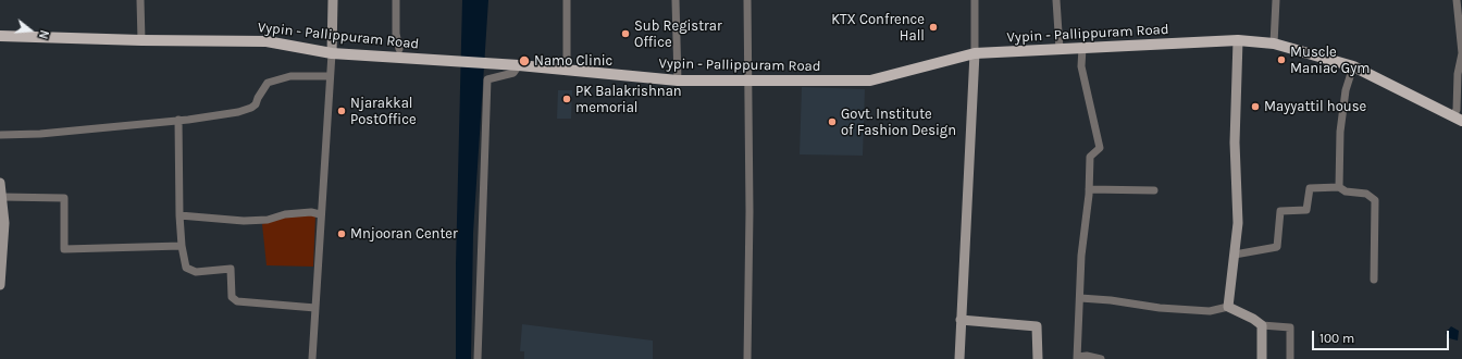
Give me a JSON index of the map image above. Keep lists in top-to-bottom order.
{
  "streets": {
    "main road": ["Vypin - Pallippuram Road"]
  },
  "places": [
    "KTX Confrence Hall",
    "Sub Registrar Office",
    "Muscle Maniac Gym",
    "Namo Clinic",
    "PK Balakrishnan memorial",
    "Mayyattil house",
    "Njarakkal PostOffice",
    "Govt. Institute of Fashion Design",
    "Mnjooran Center"
  ],
  "scale_bar": "100 m",
  "north": "right"
}
